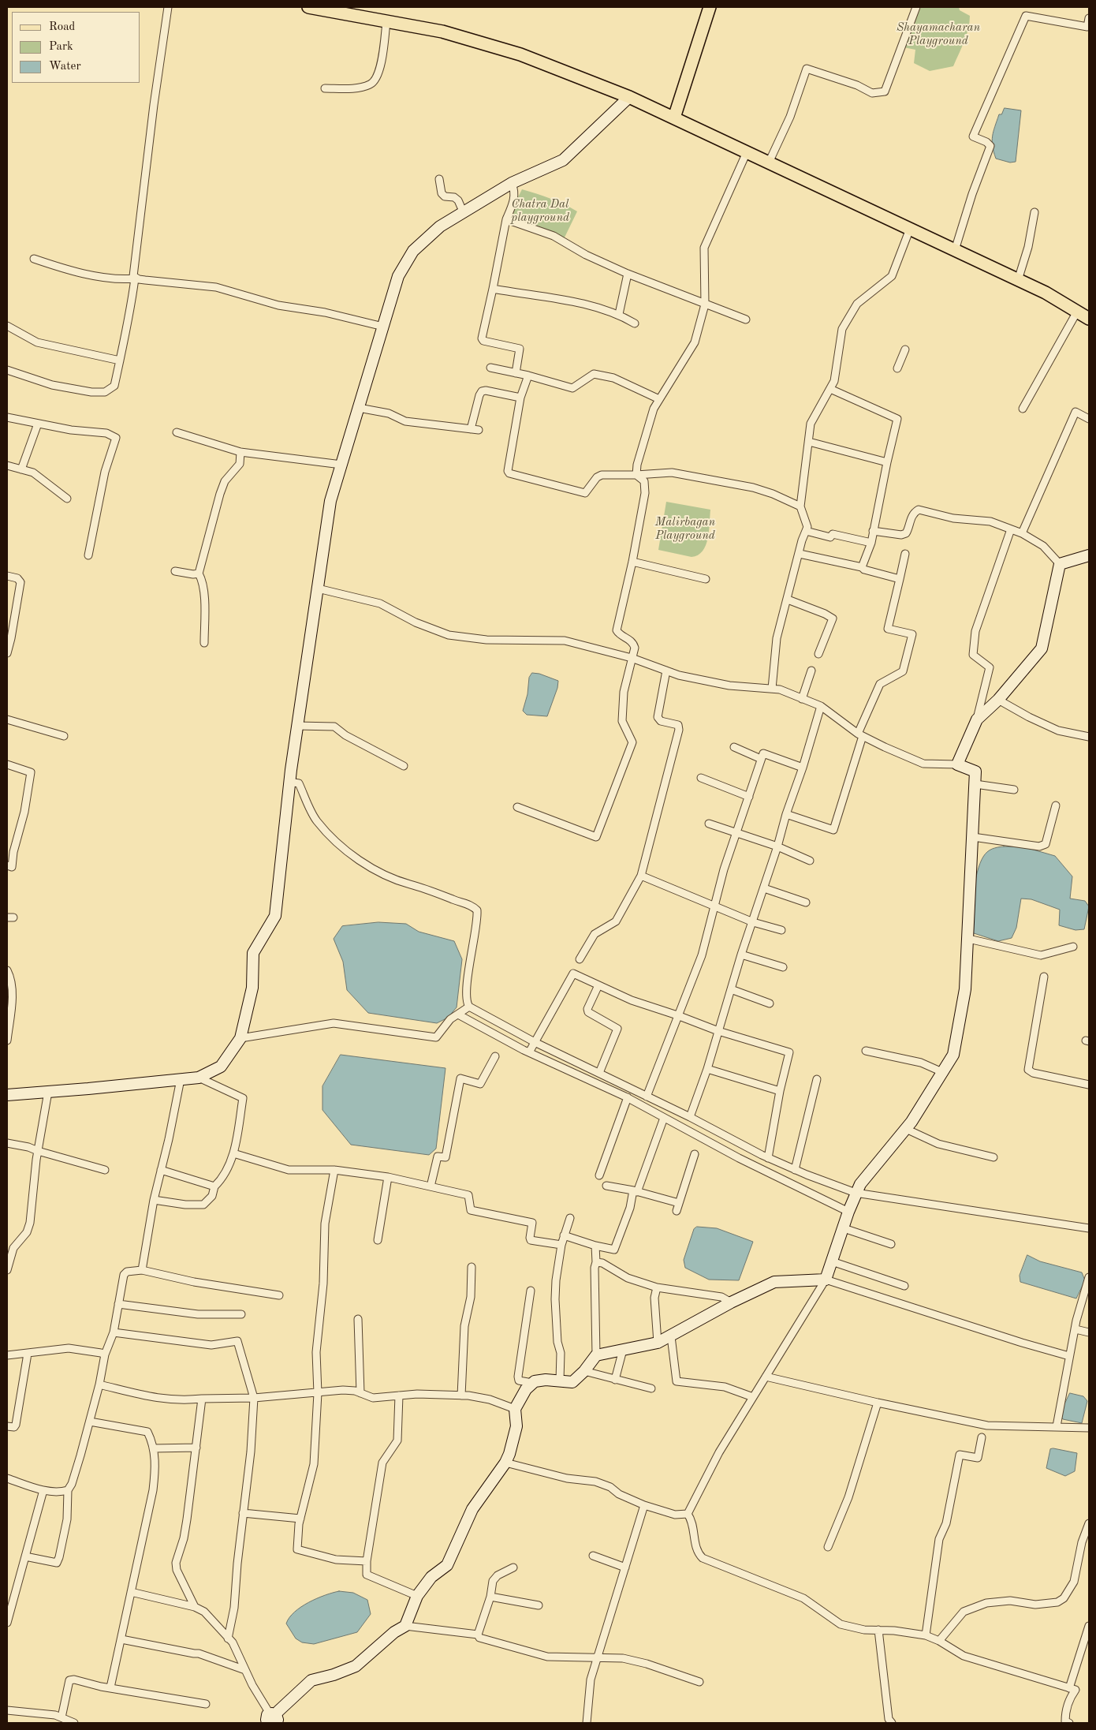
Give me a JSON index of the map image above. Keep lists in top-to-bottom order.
{
  "parks": ["Shayamacharan Playground", "Chatra Dal playground", "Malirbagan Playground"],
  "legend": ["Road", "Park", "Water"]
}
